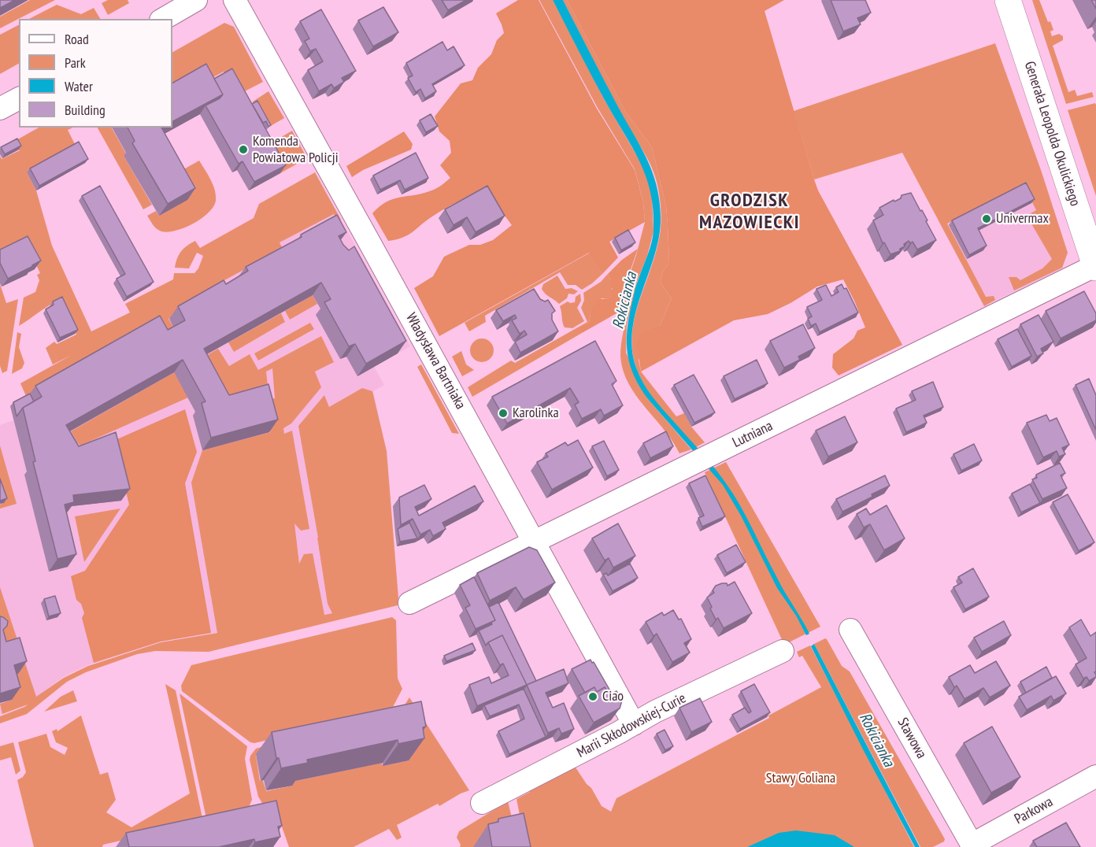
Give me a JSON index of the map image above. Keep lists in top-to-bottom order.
{
  "streets": {
    "street": [
      "Generała Leopolda Okulickiego",
      "Władysława Bartniaka",
      "Lutniana",
      "Marii Skłodowskiej-Curie",
      "Stawowa",
      "Parkowa"
    ]
  },
  "crossings": [
    ["Generała Leopolda Okulickiego", "Lutniana"],
    ["Władysława Bartniaka", "Lutniana"],
    ["Władysława Bartniaka", "Marii Skłodowskiej-Curie"],
    ["Stawowa", "Parkowa"]
  ],
  "districts": ["GRODZISK MAZOWIECKI"],
  "water": ["Rokicianka"],
  "parks": ["Stawy Goliana"],
  "places": [
    "Komenda Powiatowa Policji",
    "Univermax",
    "Karolinka",
    "Ciao"
  ],
  "legend": [
    "Road",
    "Park",
    "Water",
    "Building"
  ]
}
